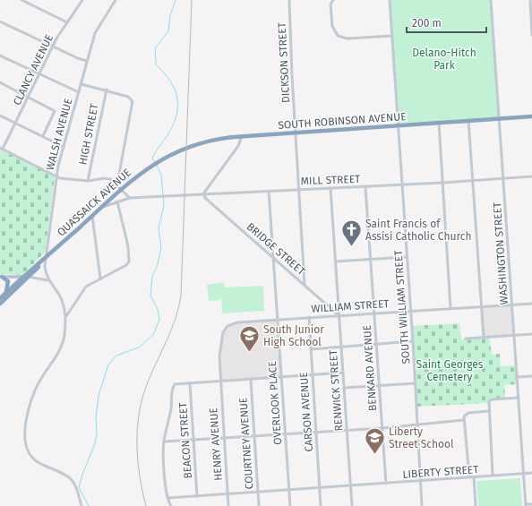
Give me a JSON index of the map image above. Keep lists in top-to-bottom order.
{
  "streets": {
    "highway": ["SOUTH ROBINSON AVENUE", "QUASSAICK AVENUE"],
    "street": [
      "DICKSON STREET",
      "CLANCY AVENUE",
      "WALSH AVENUE",
      "HIGH STREET",
      "MILL STREET",
      "BRIDGE STREET",
      "WASHINGTON STREET",
      "WILLIAM STREET",
      "SOUTH WILLIAM STREET",
      "BENKARD AVENUE",
      "RENWICK STREET",
      "OVERLOOK PLACE",
      "CARSON AVENUE",
      "BEACON STREET",
      "COURTNEY AVENUE",
      "HENRY AVENUE",
      "LIBERTY STREET"
    ]
  },
  "crossings": [
    ["DICKSON STREET", "SOUTH ROBINSON AVENUE"],
    ["DICKSON STREET", "MILL STREET"],
    ["SOUTH ROBINSON AVENUE", "QUASSAICK AVENUE"],
    ["SOUTH ROBINSON AVENUE", "WASHINGTON STREET"],
    ["SOUTH ROBINSON AVENUE", "SOUTH WILLIAM STREET"],
    ["WALSH AVENUE", "QUASSAICK AVENUE"],
    ["MILL STREET", "QUASSAICK AVENUE"],
    ["MILL STREET", "BRIDGE STREET"],
    ["MILL STREET", "WASHINGTON STREET"],
    ["MILL STREET", "SOUTH WILLIAM STREET"],
    ["MILL STREET", "BENKARD AVENUE"],
    ["MILL STREET", "RENWICK STREET"],
    ["MILL STREET", "OVERLOOK PLACE"],
    ["BRIDGE STREET", "WILLIAM STREET"],
    ["BRIDGE STREET", "RENWICK STREET"],
    ["BRIDGE STREET", "OVERLOOK PLACE"],
    ["WASHINGTON STREET", "WILLIAM STREET"],
    ["WASHINGTON STREET", "LIBERTY STREET"],
    ["WILLIAM STREET", "SOUTH WILLIAM STREET"],
    ["WILLIAM STREET", "BENKARD AVENUE"],
    ["WILLIAM STREET", "RENWICK STREET"],
    ["WILLIAM STREET", "OVERLOOK PLACE"],
    ["WILLIAM STREET", "CARSON AVENUE"],
    ["WILLIAM STREET", "HENRY AVENUE"],
    ["SOUTH WILLIAM STREET", "LIBERTY STREET"],
    ["BENKARD AVENUE", "LIBERTY STREET"],
    ["RENWICK STREET", "LIBERTY STREET"],
    ["OVERLOOK PLACE", "LIBERTY STREET"],
    ["CARSON AVENUE", "LIBERTY STREET"],
    ["BEACON STREET", "LIBERTY STREET"],
    ["COURTNEY AVENUE", "LIBERTY STREET"],
    ["HENRY AVENUE", "LIBERTY STREET"]
  ],
  "parks": ["Delano-Hitch Park", "Saint Georges Cemetery"],
  "places": {
    "church": ["Saint Francis of Assisi Catholic Church"],
    "school or university": ["South Junior High School", "Liberty Street School"]
  },
  "scale_bar": "200 m"
}
